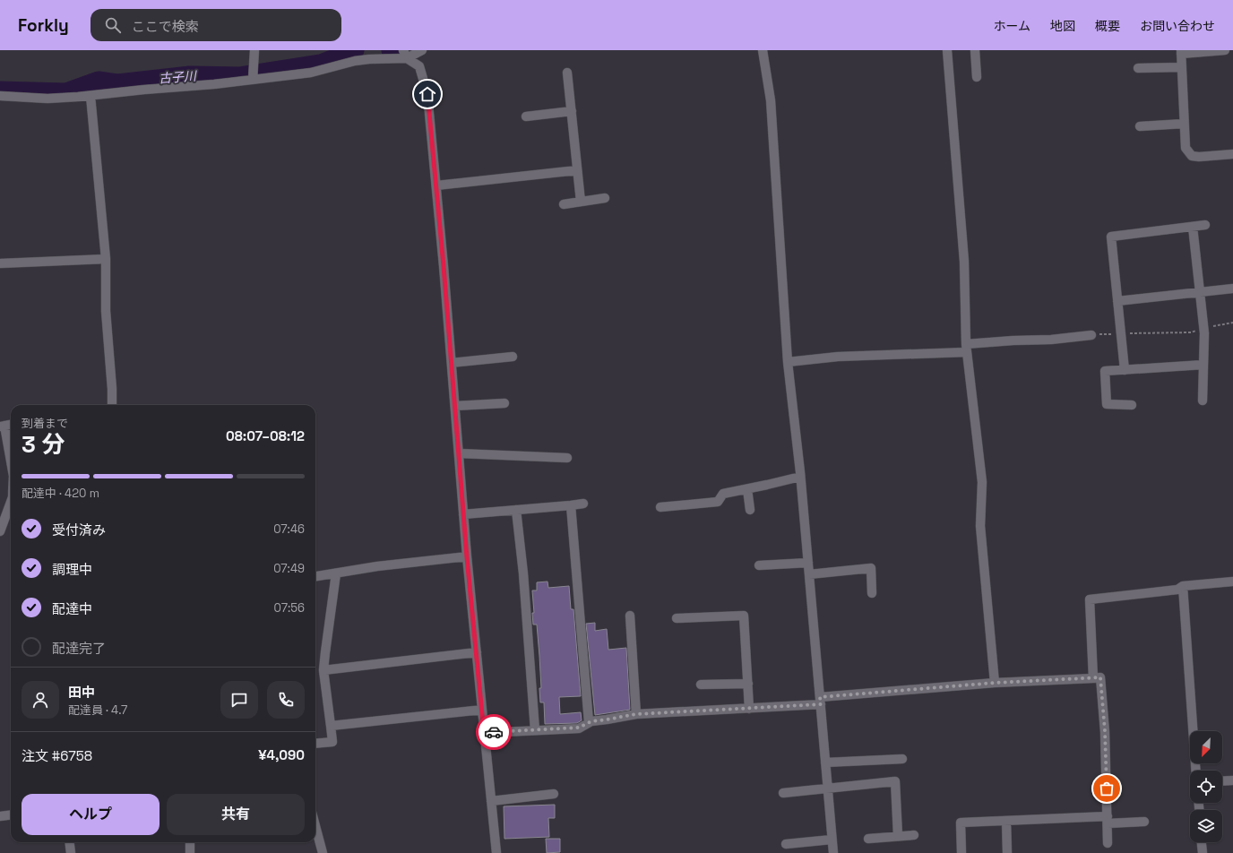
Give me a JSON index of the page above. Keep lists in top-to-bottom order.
{
  "water": ["古子川"],
  "north": "bottom left",
  "page": {
    "header": "Forkly",
    "search": "ここで検索",
    "nav": [
      "ホーム",
      "地図",
      "概要",
      "お問い合わせ"
    ],
    "heading": ["3 分", "到着まで", "08:07–08:12"],
    "panel": [
      "田中",
      "配達員 · 4.7",
      "注文 #6758",
      "¥4,090"
    ],
    "bar": "配達中 · 420 m",
    "list": [
      ["受付済み", "07:46"],
      ["調理中", "07:49"],
      ["配達中", "07:56"],
      "配達完了"
    ],
    "buttons": ["ヘルプ", "共有"]
  }
}
